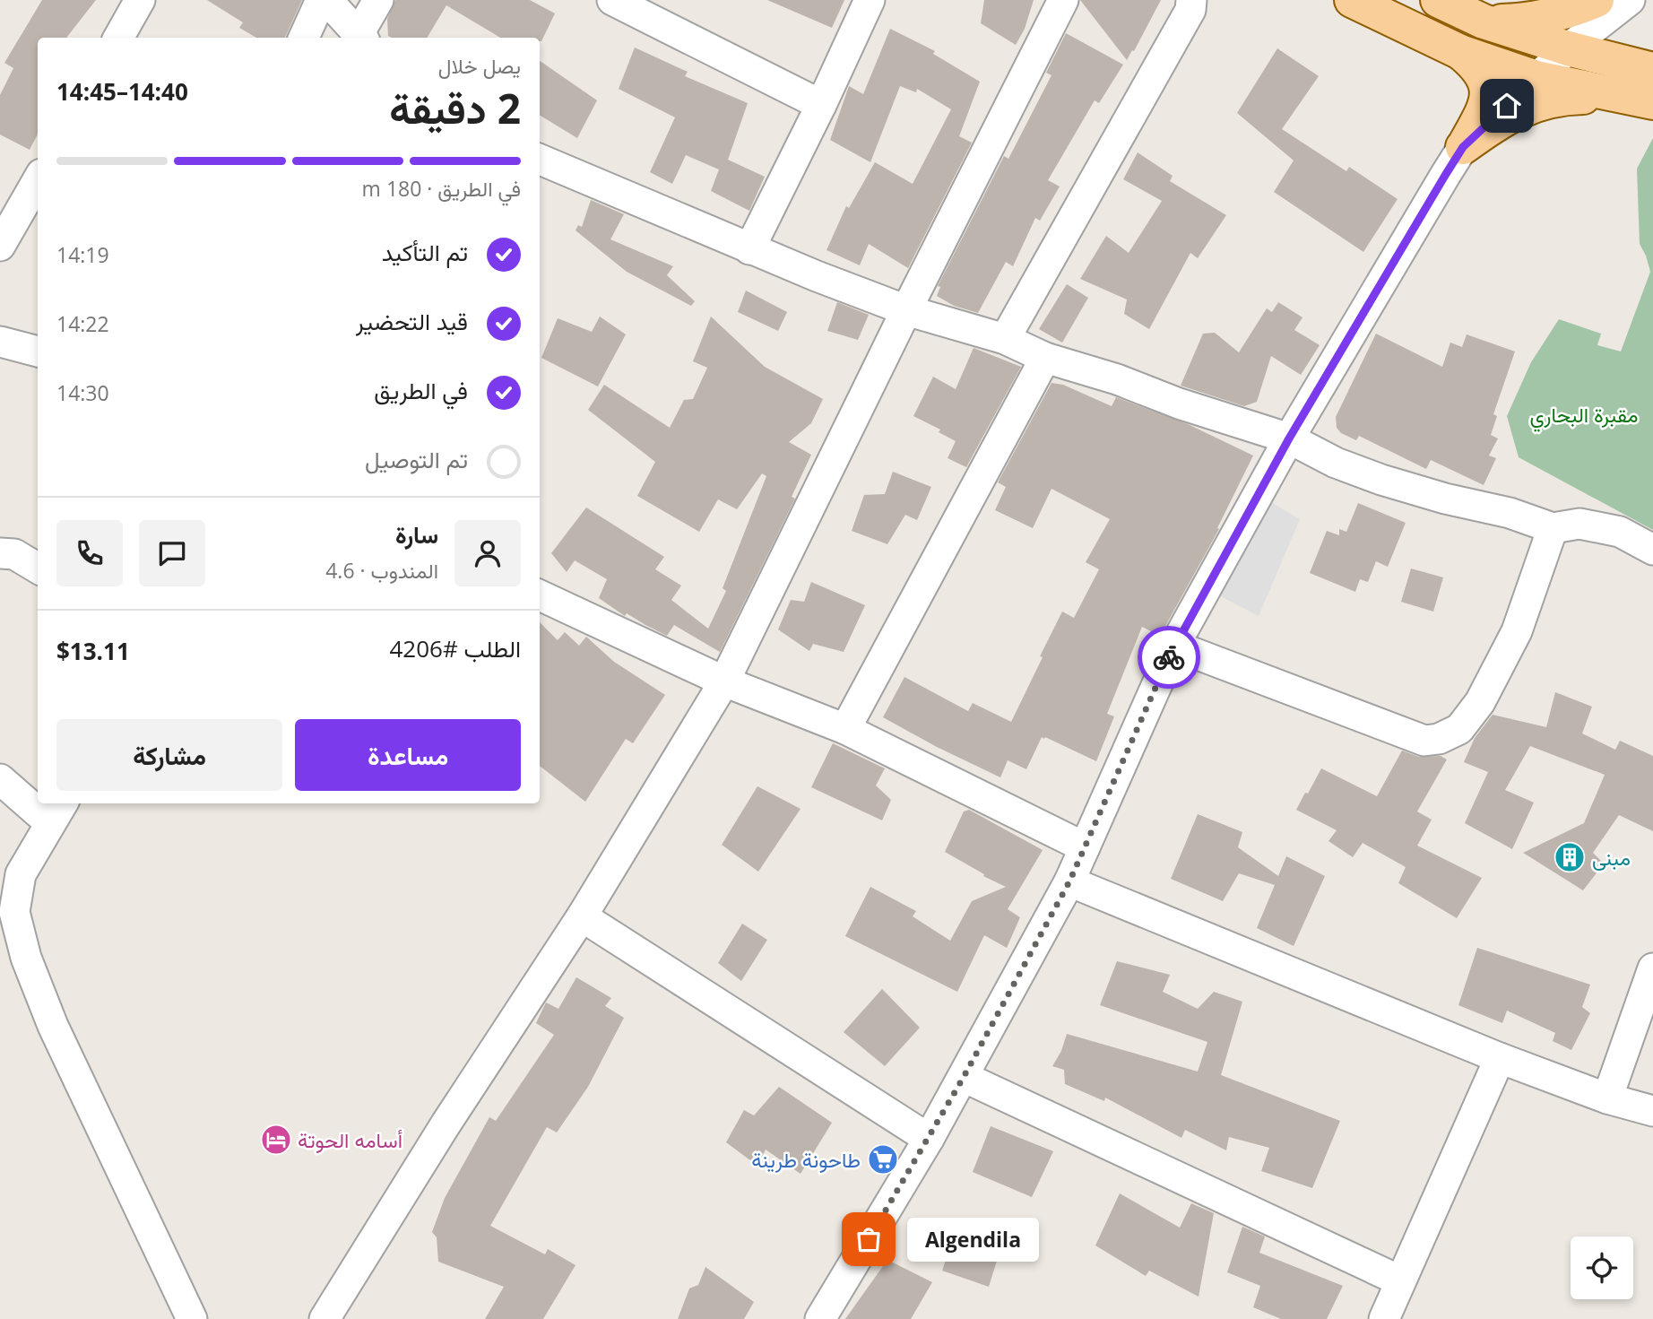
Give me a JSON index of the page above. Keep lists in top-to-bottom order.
{
  "parks": ["مقبرة البحاري"],
  "places": {
    "building": ["مبنى"],
    "hotel": ["أسامه الحوتة"],
    "supermarket": ["طاحونة طرينة"],
    "other": ["Algendila"]
  },
  "page": {
    "heading": ["2 دقيقة", "يصل خلال", "14:40–14:45"],
    "panel": [
      "سارة",
      "المندوب · 4.6",
      "الطلب #4206",
      "$13.11"
    ],
    "bar": "في الطريق · 180 m",
    "list": [
      ["تم التأكيد", "14:19"],
      ["قيد التحضير", "14:22"],
      ["في الطريق", "14:30"],
      "تم التوصيل"
    ],
    "buttons": ["مساعدة", "مشاركة"],
    "bubble": "Algendila"
  }
}
